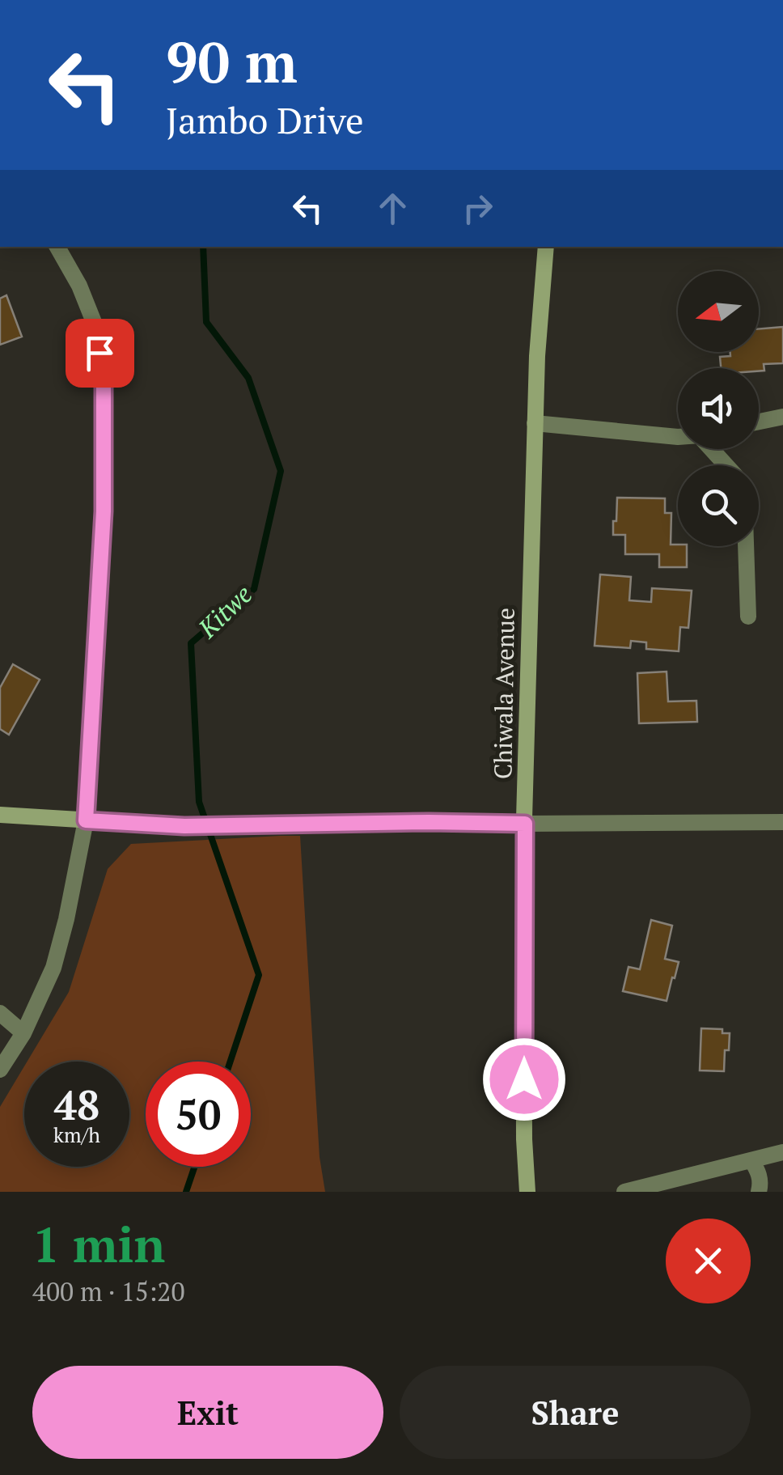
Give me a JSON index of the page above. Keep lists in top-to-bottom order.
{
  "streets": {
    "main road": ["Chiwala Avenue"]
  },
  "water": ["Kitwe"],
  "north": "left",
  "page": {
    "turn": ["90 m", "Jambo Drive"],
    "speed": "48 km/h",
    "limit": "50",
    "heading": ["1 min", "400 m · 15:20"],
    "buttons": ["Exit", "Share"]
  }
}
